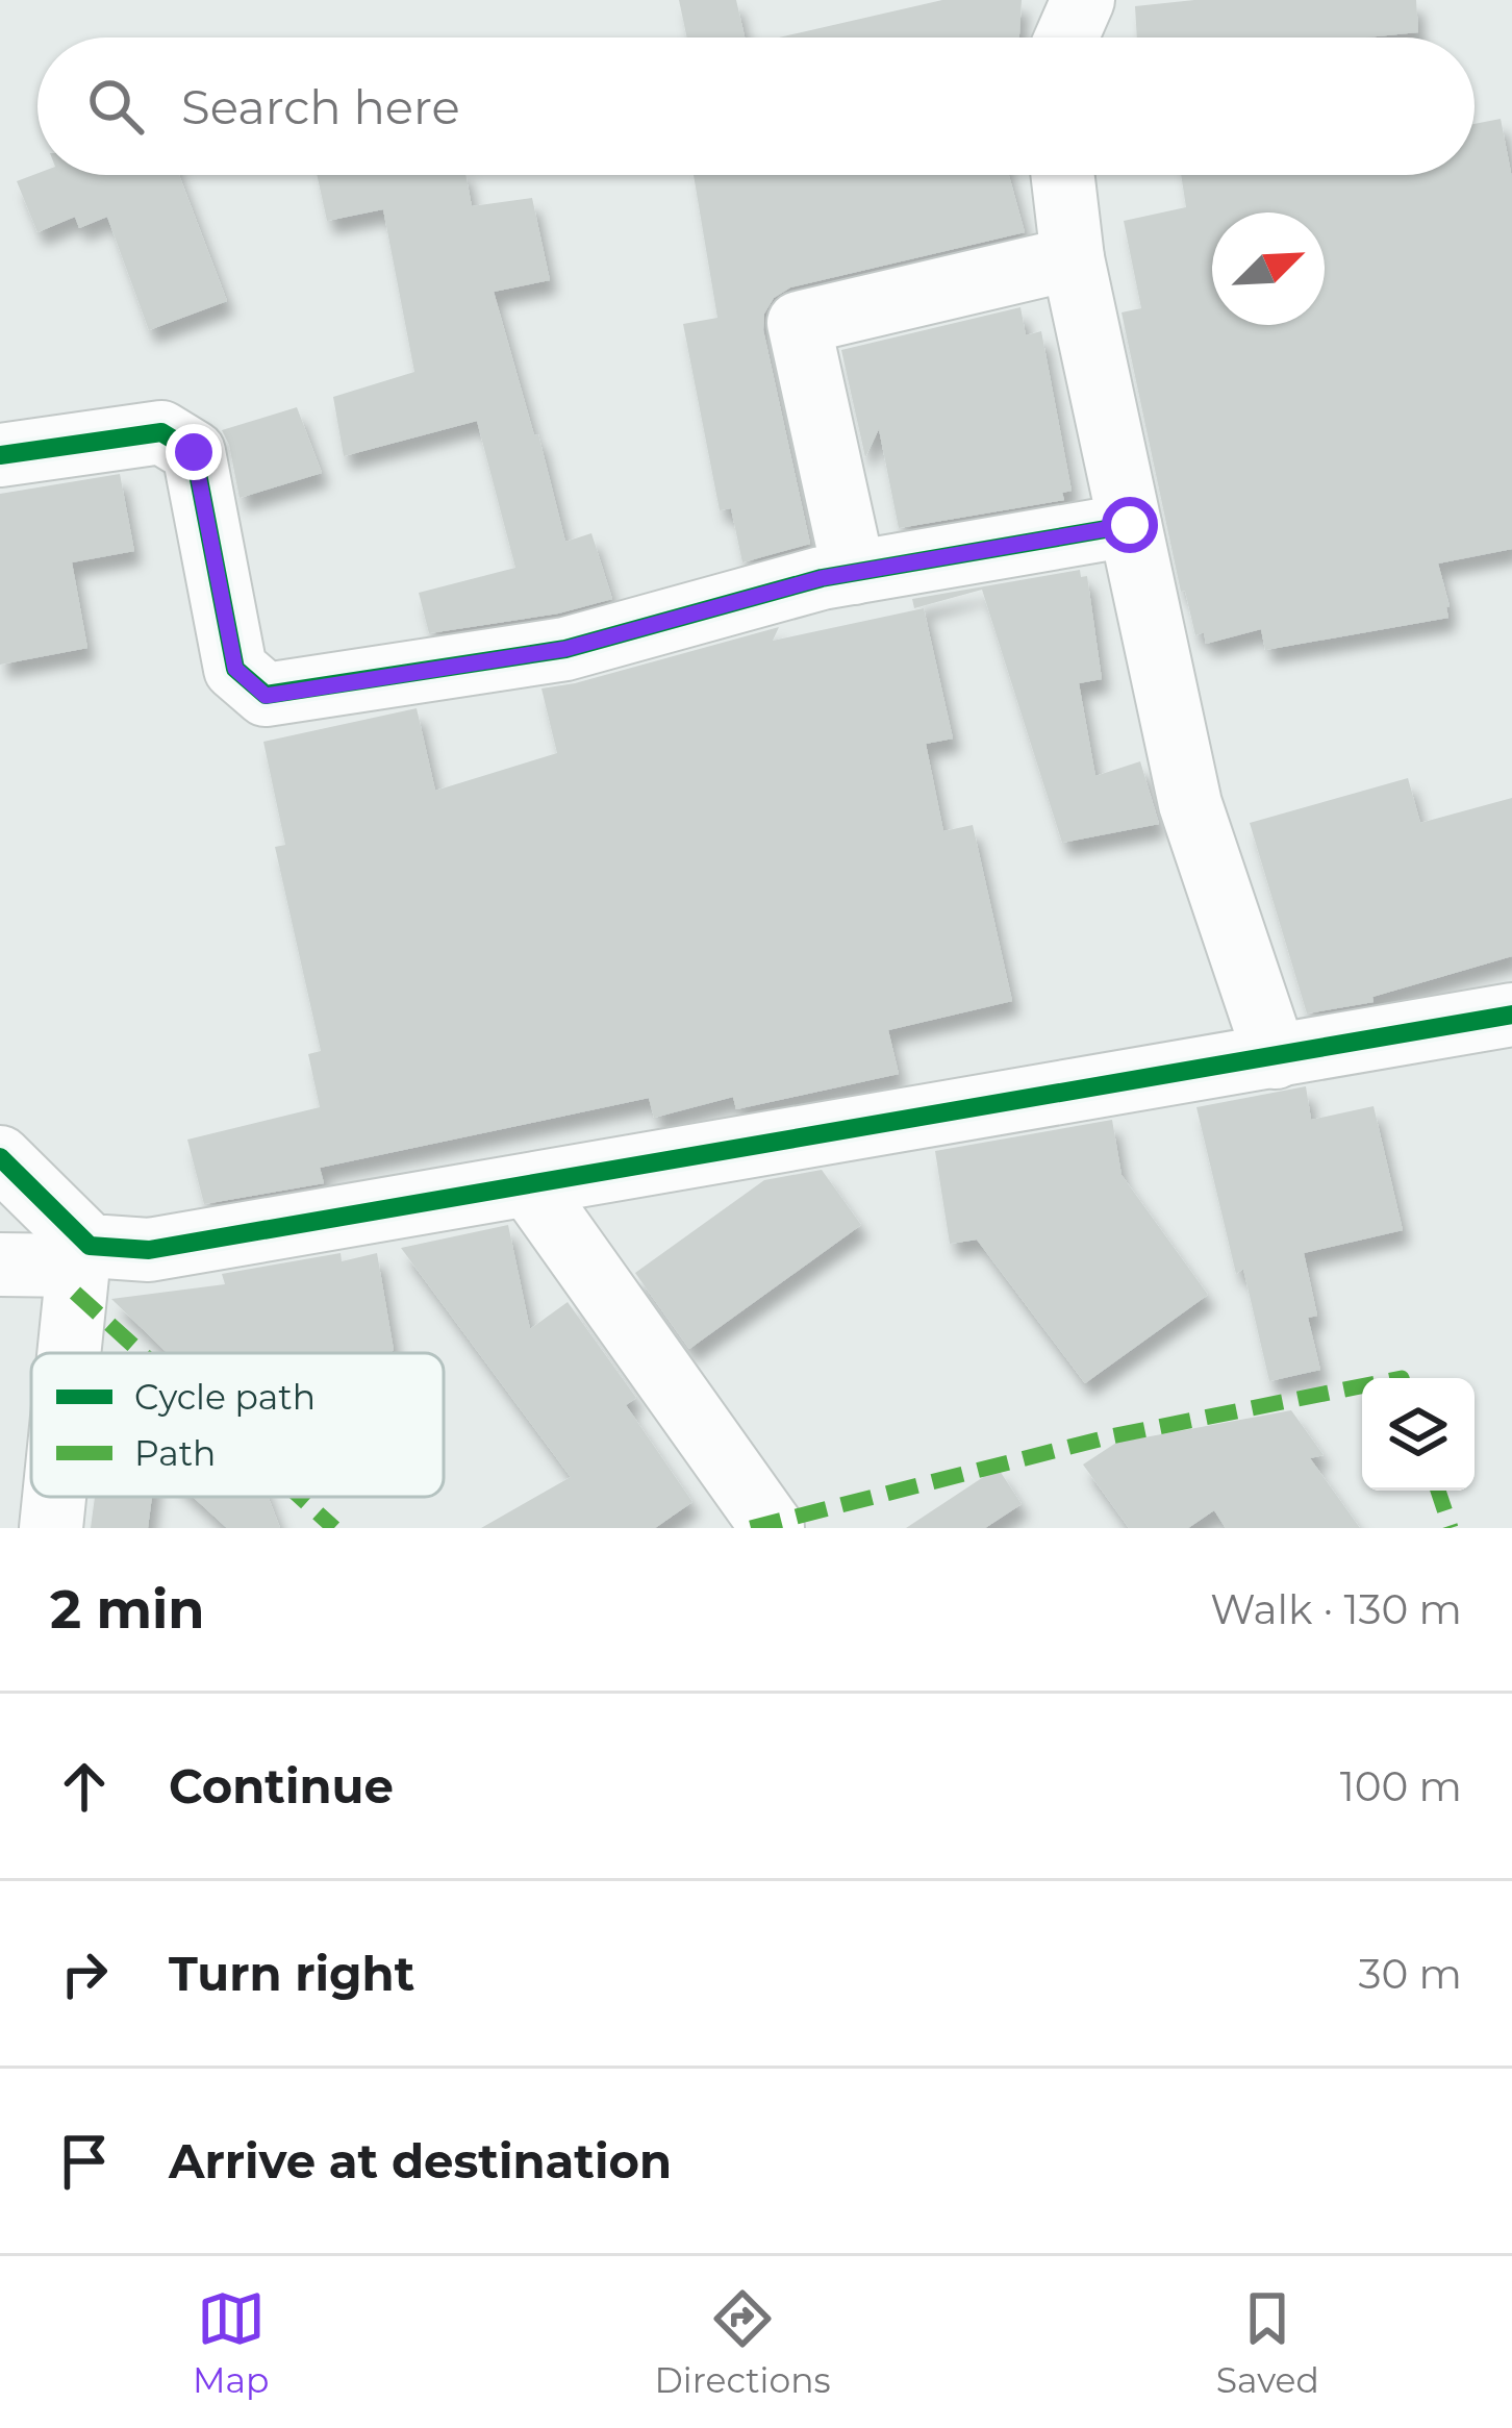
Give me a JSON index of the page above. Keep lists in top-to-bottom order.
{
  "legend": ["Cycle path", "Path"],
  "north": "top right",
  "page": {
    "search": "Search here",
    "heading": ["2 min", "Walk · 130 m"],
    "list": [
      ["Continue", "100 m"],
      ["Turn right", "30 m"],
      "Arrive at destination"
    ],
    "nav": ["Map", "Directions", "Saved"]
  }
}
